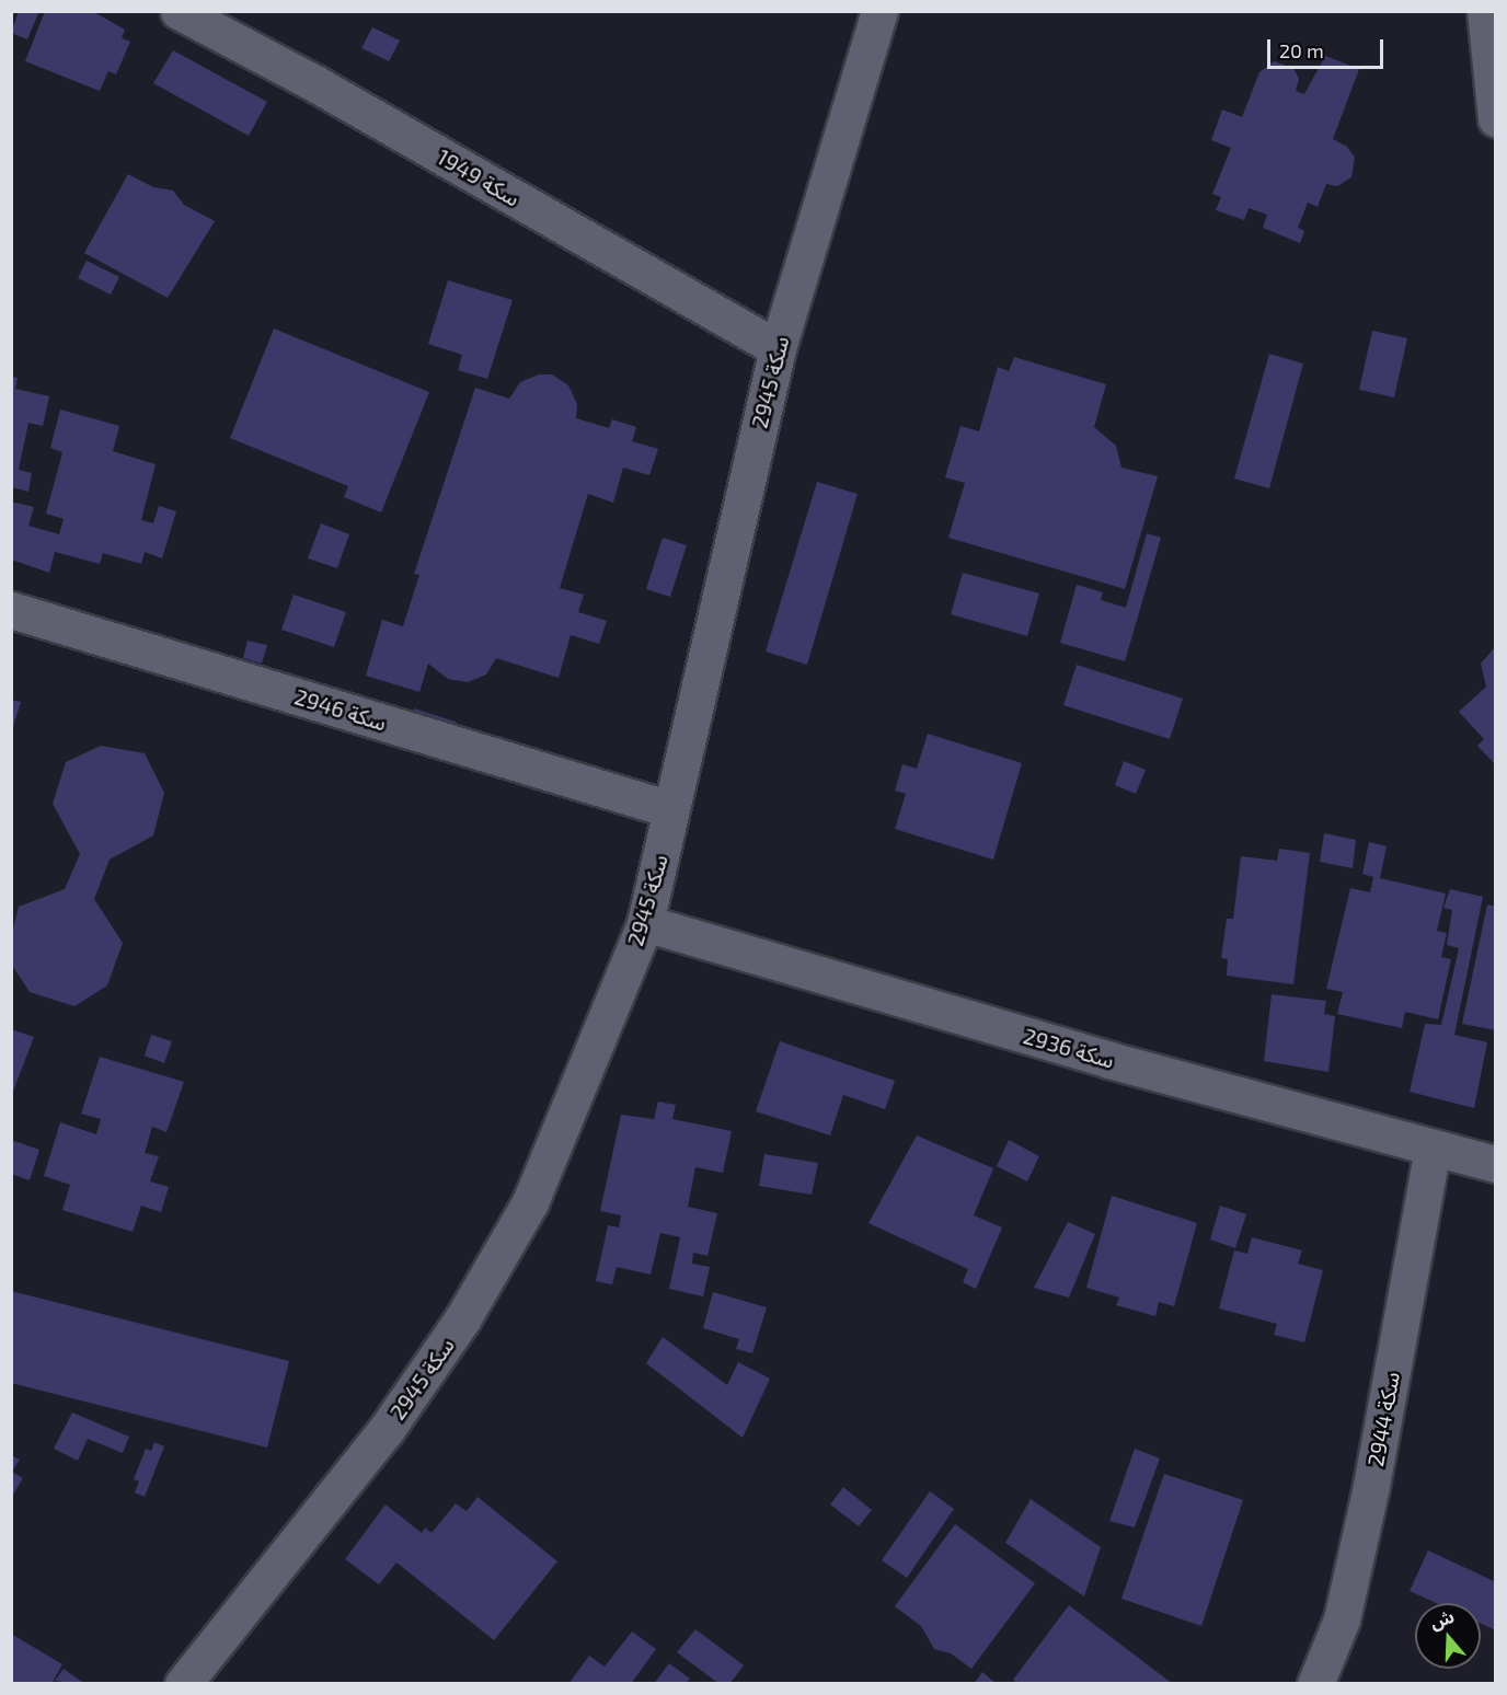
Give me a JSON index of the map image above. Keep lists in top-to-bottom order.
{
  "streets": {
    "street": [
      "سكة 1949",
      "سكة 2945",
      "سكة 2946",
      "سكة 2936",
      "سكة 2944"
    ]
  },
  "crossings": [
    ["سكة 1949", "سكة 2945"],
    ["سكة 2945", "سكة 2946"],
    ["سكة 2945", "سكة 2936"],
    ["سكة 2936", "سكة 2944"]
  ],
  "scale_bar": "20 m",
  "north": "top"
}
